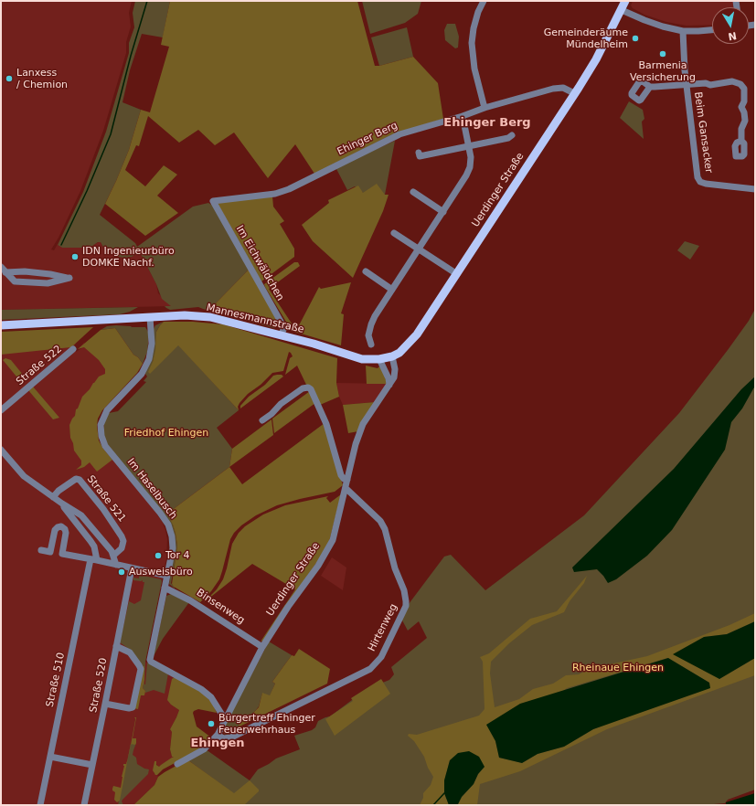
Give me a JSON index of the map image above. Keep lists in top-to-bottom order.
{
  "streets": {
    "main road": ["Uerdinger Straße", "Mannesmannstraße"],
    "street": [
      "Beim Gansacker",
      "Ehinger Berg",
      "Im Eichwäldchen",
      "Straße 522",
      "Im Haselbusch",
      "Straße 521",
      "Binsenweg",
      "Hirtenweg",
      "Straße 510",
      "Straße 520"
    ]
  },
  "crossings": [
    ["Ehinger Berg", "Uerdinger Straße"],
    ["Ehinger Berg", "Im Eichwäldchen"],
    ["Uerdinger Straße", "Mannesmannstraße"],
    ["Uerdinger Straße", "Im Haselbusch"],
    ["Uerdinger Straße", "Binsenweg"],
    ["Uerdinger Straße", "Hirtenweg"],
    ["Im Eichwäldchen", "Mannesmannstraße"],
    ["Mannesmannstraße", "Im Haselbusch"],
    ["Im Haselbusch", "Binsenweg"]
  ],
  "districts": ["Ehinger Berg", "Ehingen"],
  "parks": ["Friedhof Ehingen", "Rheinaue Ehingen"],
  "places": [
    "Gemeinderäume Mündelheim",
    "Barmenia Versicherung",
    "Lanxess / Chemion",
    "IDN Ingenieurbüro DOMKE Nachf.",
    "Tor 4",
    "Ausweisbüro",
    "Bürgertreff Ehinger Feuerwehrhaus"
  ],
  "north": "bottom"
}
